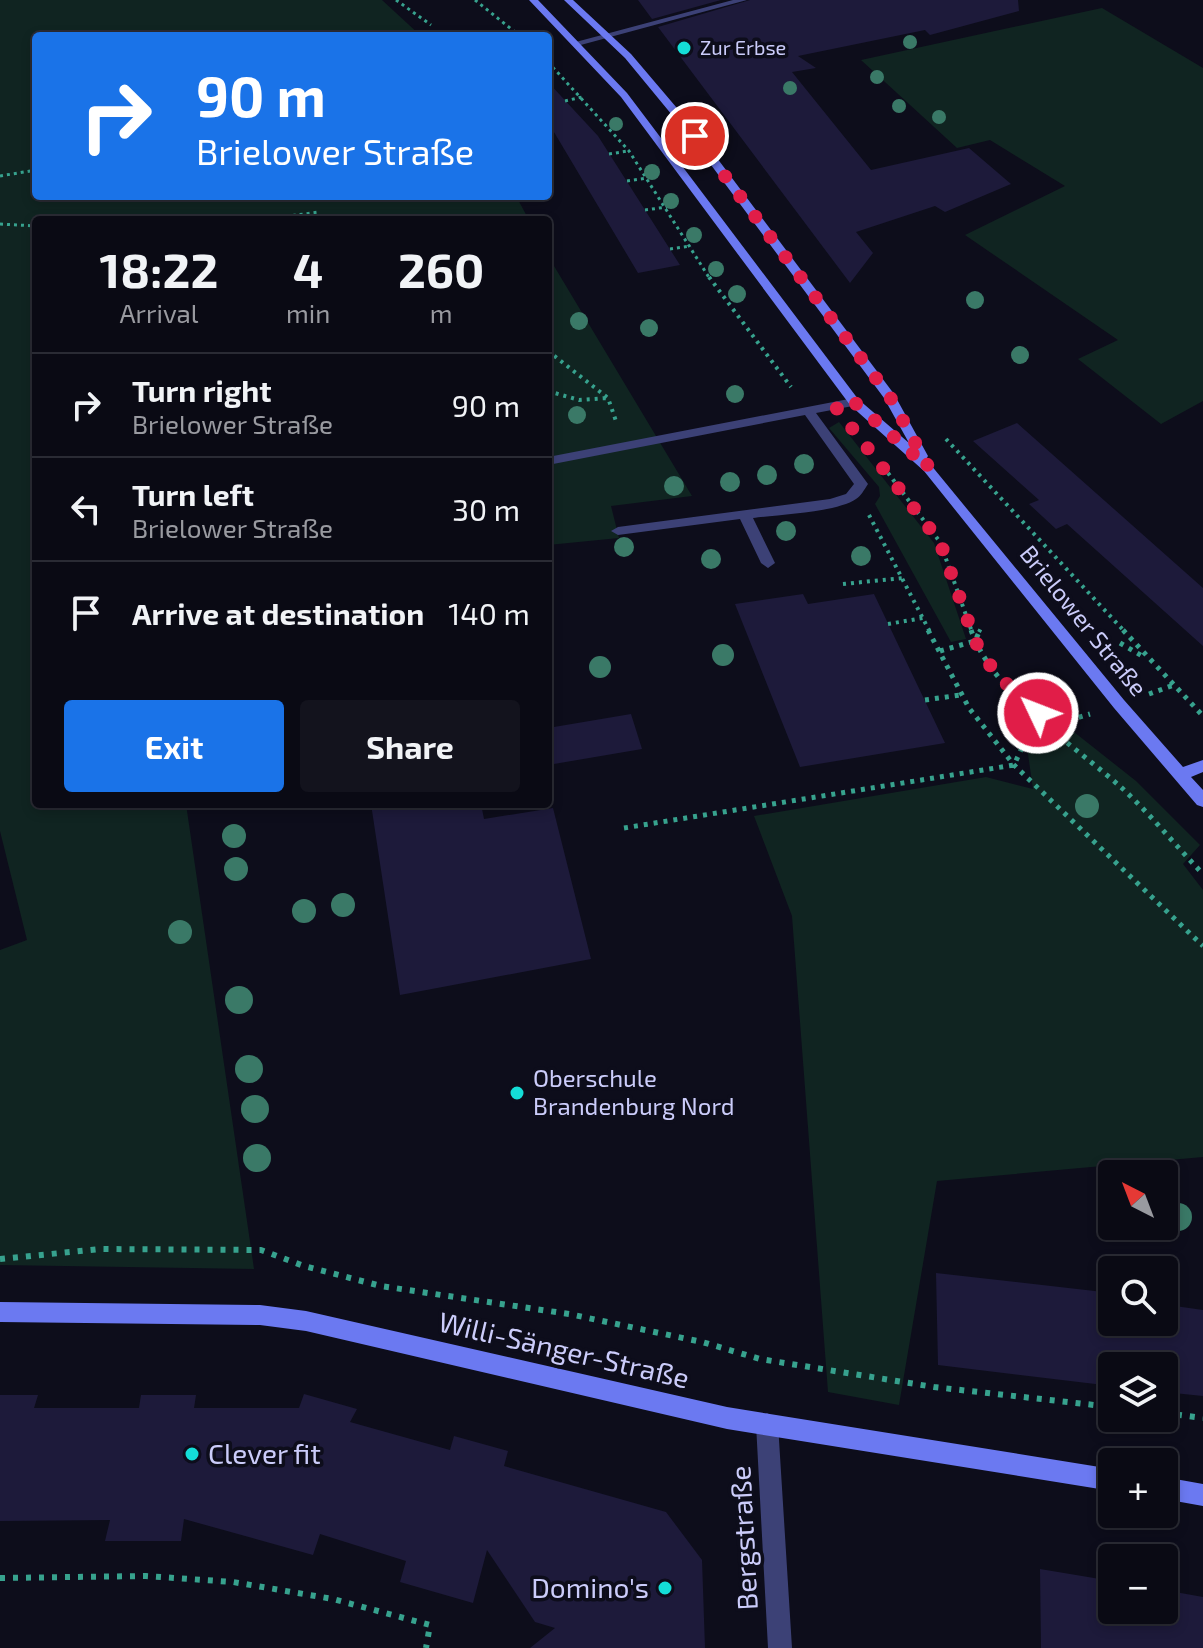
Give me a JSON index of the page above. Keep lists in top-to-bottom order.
{
  "streets": {
    "main road": ["Brielower Straße", "Willi-Sänger-Straße"],
    "street": ["Bergstraße"]
  },
  "crossings": [
    ["Willi-Sänger-Straße", "Bergstraße"]
  ],
  "places": [
    "Zur Erbse",
    "Oberschule Brandenburg Nord",
    "Clever fit",
    "Domino's"
  ],
  "north": "top left",
  "page": {
    "turn": ["90 m", "Brielower Straße"],
    "eta": [
      "18:22",
      "Arrival",
      "4",
      "min",
      "260",
      "m"
    ],
    "list": [
      {
        "name": "Turn right",
        "note": "Brielower Straße",
        "value": "90 m"
      },
      {
        "name": "Turn left",
        "note": "Brielower Straße",
        "value": "30 m"
      },
      {
        "name": "Arrive at destination",
        "value": "140 m"
      }
    ],
    "buttons": ["Exit", "Share"],
    "map_buttons": ["+", "−"]
  }
}
